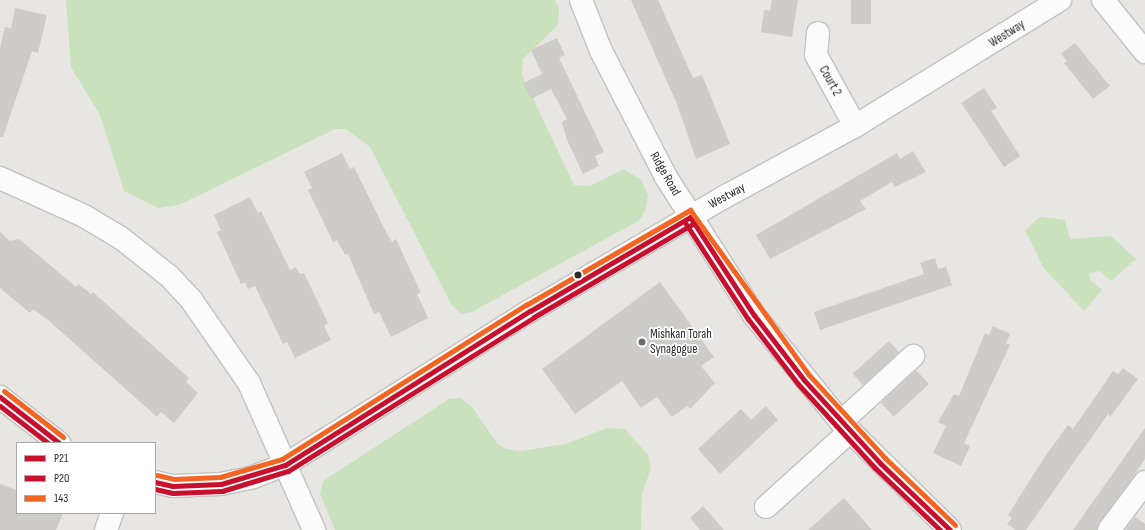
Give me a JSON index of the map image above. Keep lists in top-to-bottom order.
{
  "streets": {
    "street": ["Westway", "Court 2", "Ridge Road"]
  },
  "crossings": [
    ["Westway", "Court 2"],
    ["Westway", "Ridge Road"]
  ],
  "places": ["Mishkan Torah Synagogue"],
  "lines": ["transit line 143", "transit line P21", "transit line P20"],
  "legend": ["P21", "P20", "143"]
}
